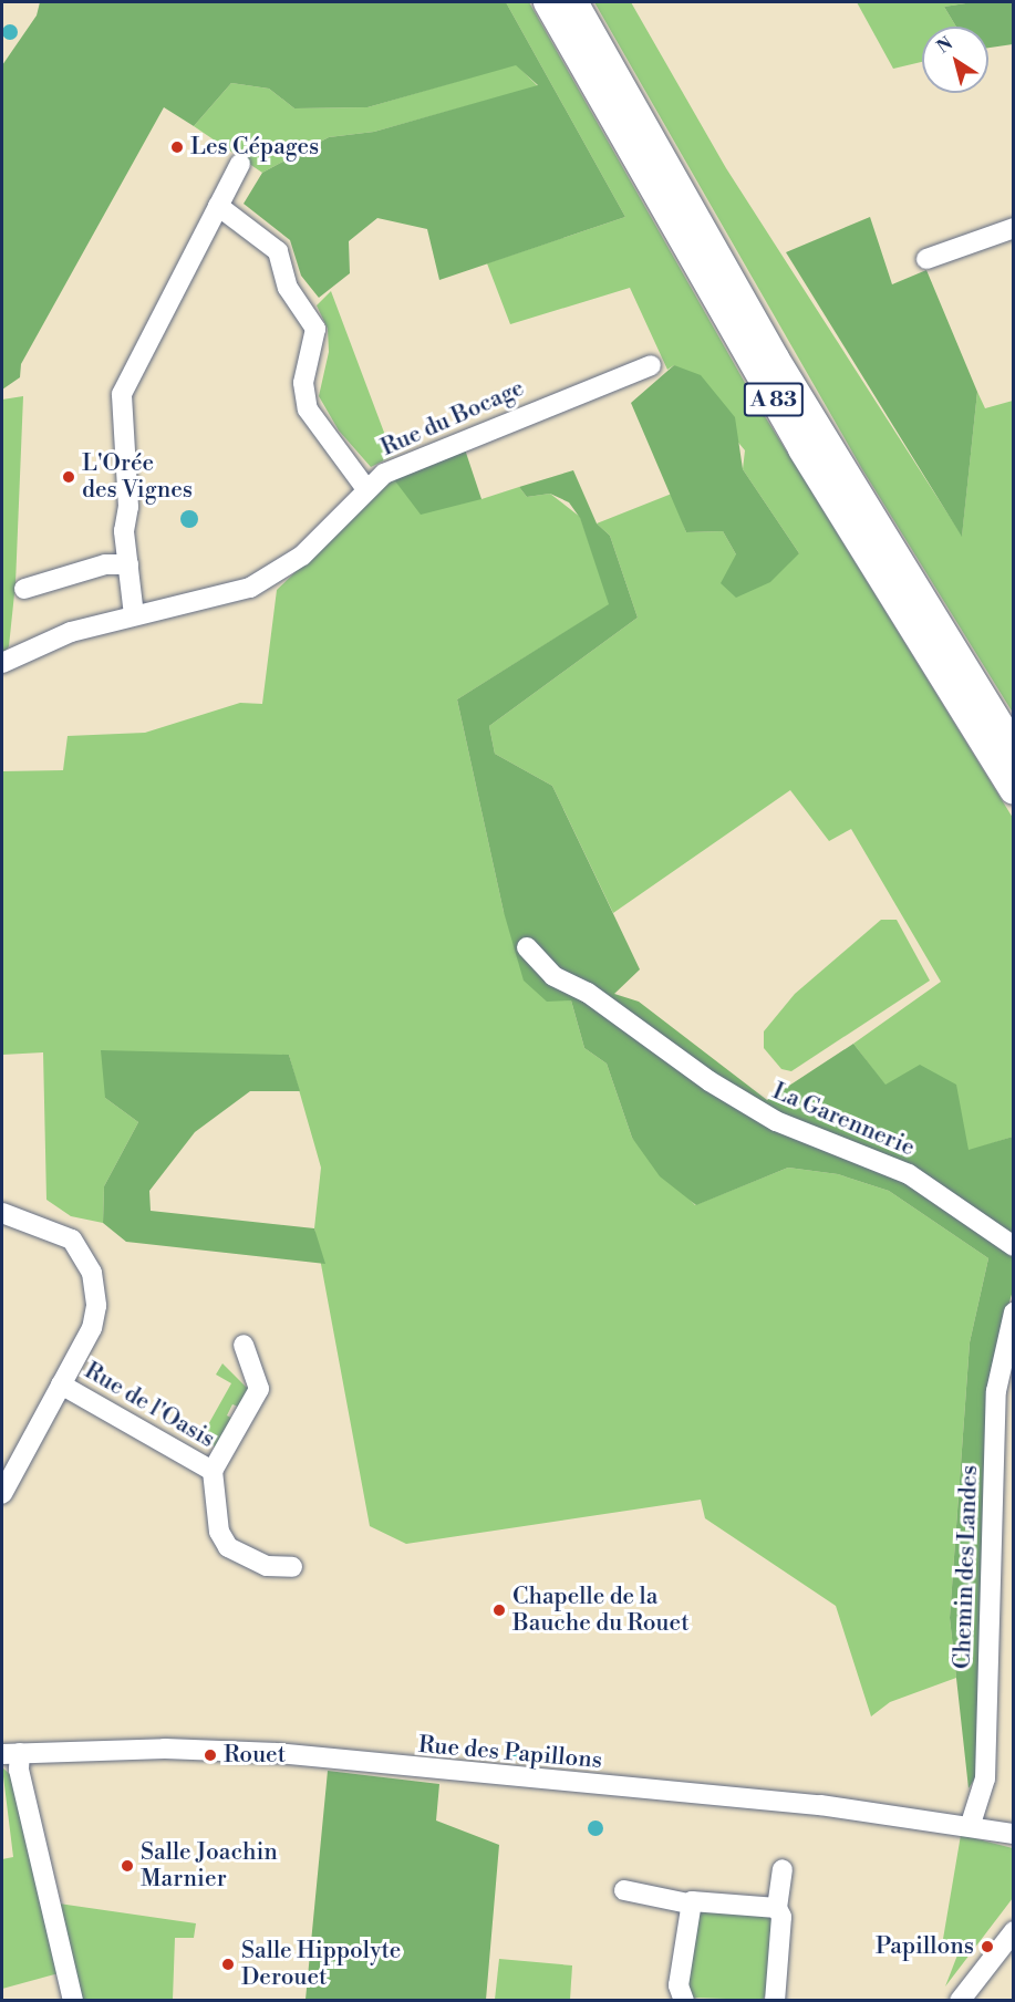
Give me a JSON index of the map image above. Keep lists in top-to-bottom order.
{
  "streets": {
    "highway": ["A 83"],
    "street": [
      "Rue du Bocage",
      "La Garennerie",
      "Rue de l'Oasis",
      "Chemin des Landes",
      "Rue des Papillons"
    ]
  },
  "crossings": [
    ["Chemin des Landes", "Rue des Papillons"]
  ],
  "places": [
    "Les Cépages",
    "L'Orée des Vignes",
    "Chapelle de la Bauche du Rouet",
    "Rouet",
    "Salle Joachin Marnier",
    "Papillons",
    "Salle Hippolyte Derouet"
  ],
  "north": "top left"
}
